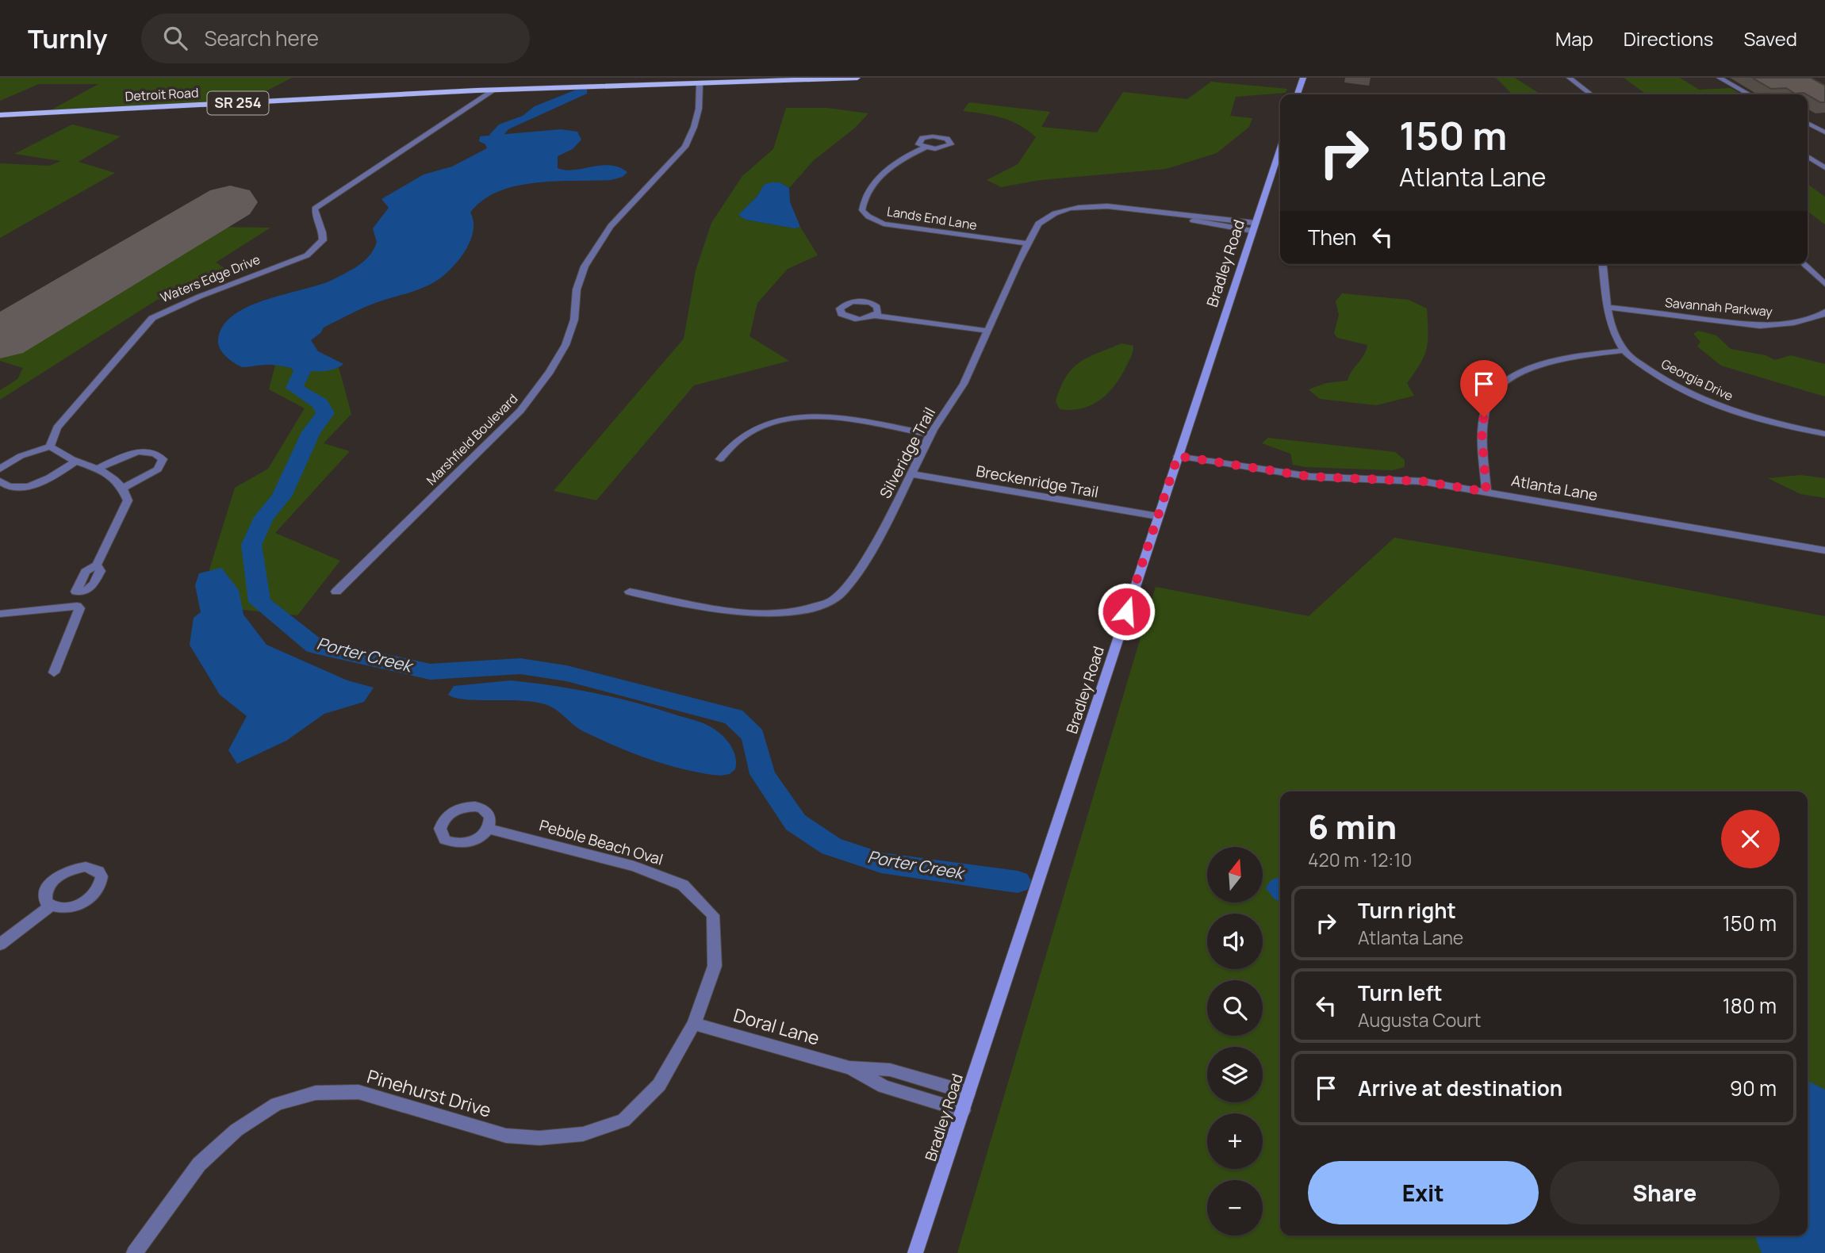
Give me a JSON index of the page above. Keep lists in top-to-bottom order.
{
  "streets": {
    "main road": ["Detroit Road", "SR 254"],
    "street": [
      "Lands End Lane",
      "Bradley Road",
      "Waters Edge Drive",
      "Savannah Parkway",
      "Georgia Drive",
      "Marshfield Boulevard",
      "Silveridge Trail",
      "Breckenridge Trail",
      "Atlanta Lane",
      "Pebble Beach Oval",
      "Doral Lane",
      "Pinehurst Drive"
    ]
  },
  "crossings": [
    ["Detroit Road", "Waters Edge Drive"],
    ["Detroit Road", "Marshfield Boulevard"],
    ["Lands End Lane", "Silveridge Trail"],
    ["Bradley Road", "Silveridge Trail"],
    ["Bradley Road", "Breckenridge Trail"],
    ["Bradley Road", "Atlanta Lane"],
    ["Bradley Road", "Doral Lane"],
    ["Savannah Parkway", "Georgia Drive"],
    ["Silveridge Trail", "Breckenridge Trail"],
    ["Pebble Beach Oval", "Doral Lane"],
    ["Pebble Beach Oval", "Pinehurst Drive"],
    ["Doral Lane", "Pinehurst Drive"]
  ],
  "water": ["Porter Creek"],
  "north": "top",
  "page": {
    "header": "Turnly",
    "search": "Search here",
    "nav": ["Map", "Directions", "Saved"],
    "turn": ["150 m", "Atlanta Lane"],
    "then": "Then",
    "heading": ["6 min", "420 m · 12:10"],
    "map_buttons": ["+", "−"],
    "list": [
      {
        "name": "Turn right",
        "note": "Atlanta Lane",
        "value": "150 m"
      },
      {
        "name": "Turn left",
        "note": "Augusta Court",
        "value": "180 m"
      },
      {
        "name": "Arrive at destination",
        "value": "90 m"
      }
    ],
    "buttons": ["Exit", "Share"]
  }
}
